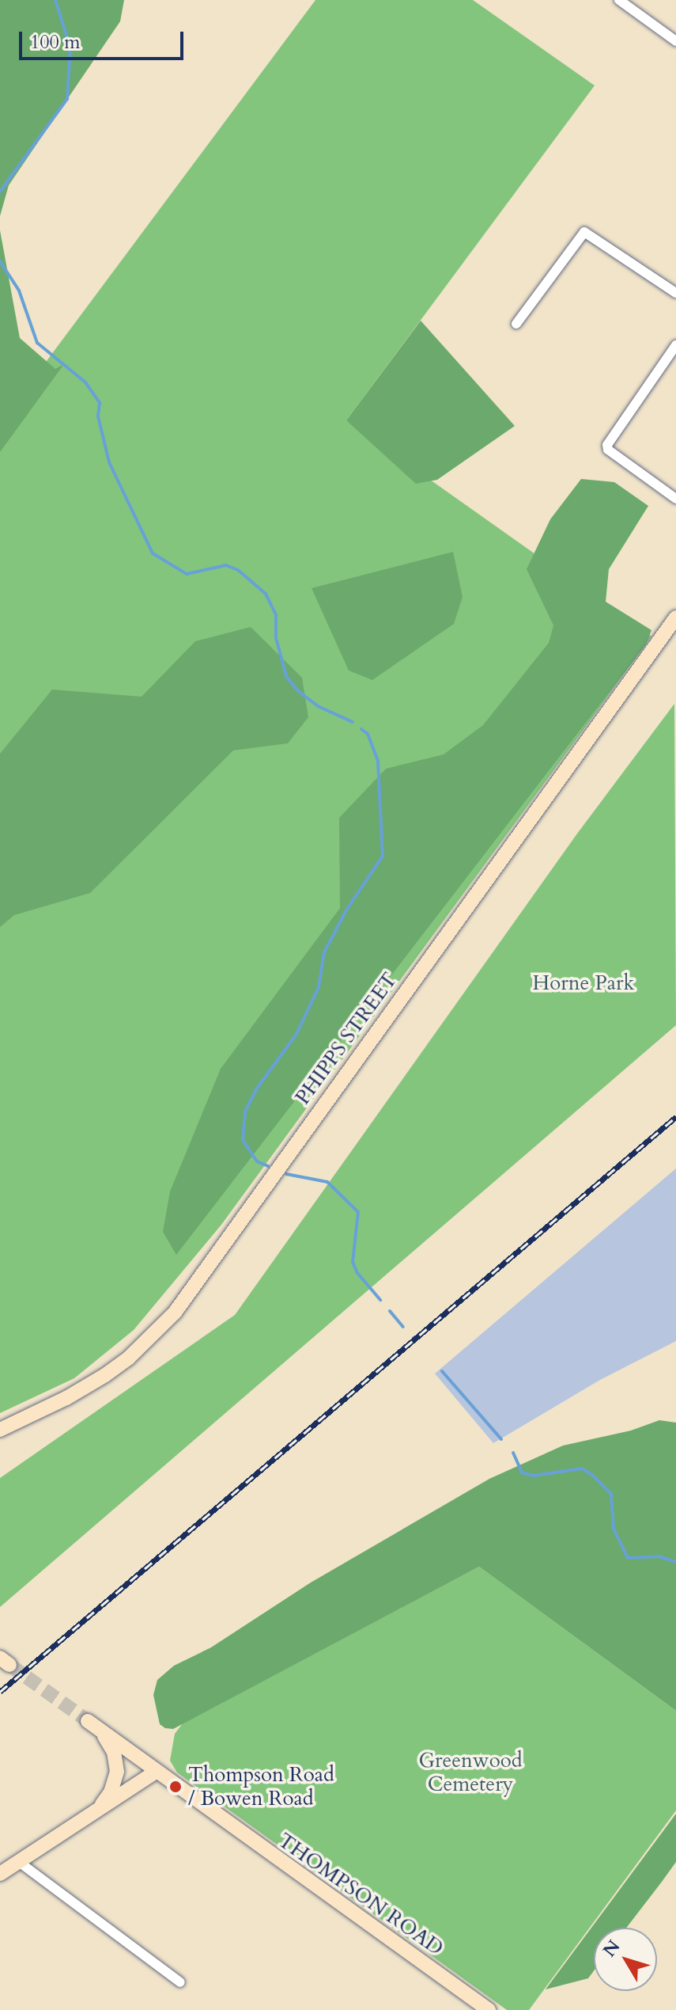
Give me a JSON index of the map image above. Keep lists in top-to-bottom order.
{
  "streets": {
    "main road": ["PHIPPS STREET", "THOMPSON ROAD"]
  },
  "parks": ["Horne Park", "Greenwood Cemetery"],
  "places": ["Thompson Road / Bowen Road"],
  "scale_bar": "100 m",
  "north": "top left"
}
